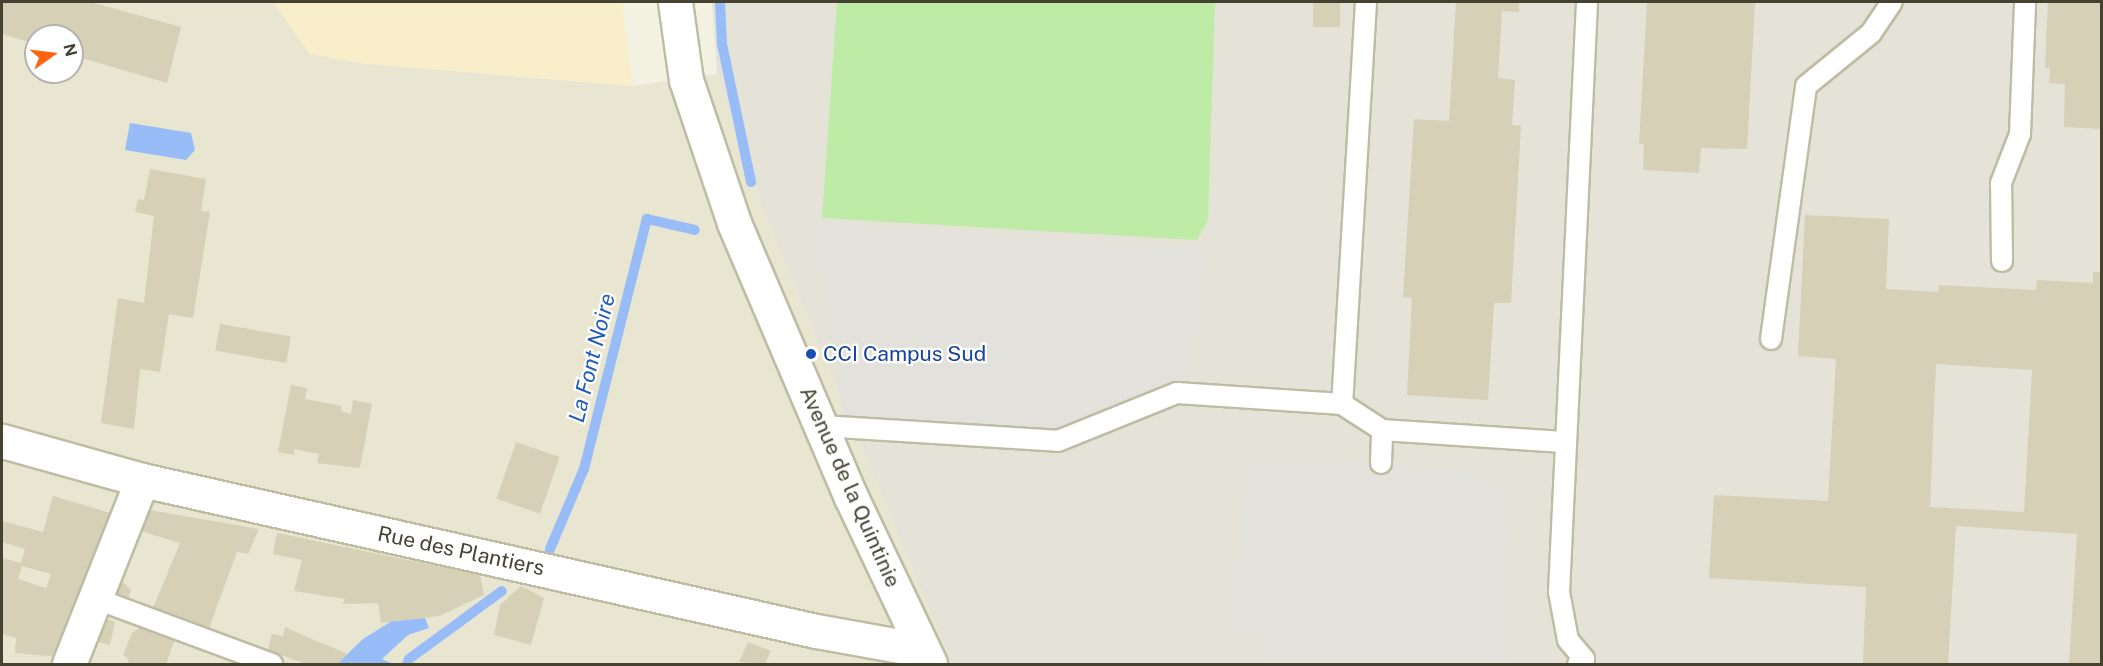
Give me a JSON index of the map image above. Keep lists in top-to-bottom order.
{
  "streets": {
    "street": ["Avenue de la Quintinie", "Rue des Plantiers"]
  },
  "crossings": [
    ["Avenue de la Quintinie", "Rue des Plantiers"]
  ],
  "water": ["La Font Noire"],
  "places": ["CCI Campus Sud"],
  "north": "right"
}
